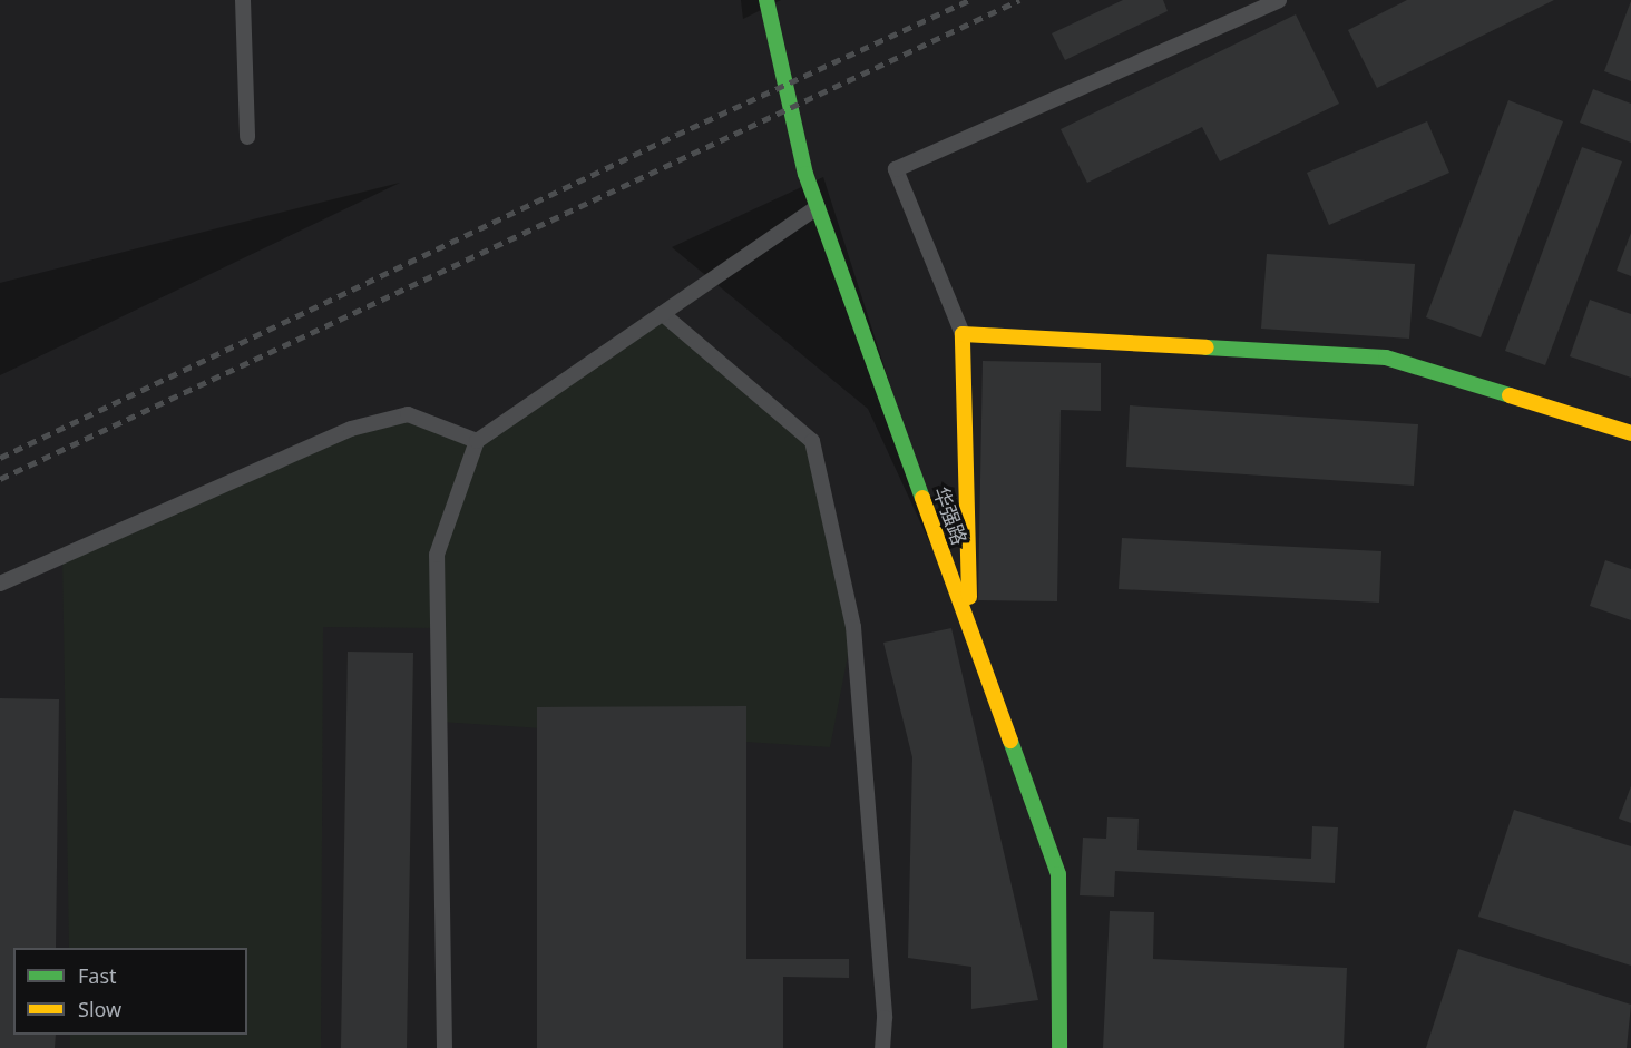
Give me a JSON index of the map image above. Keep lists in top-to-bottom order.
{
  "streets": {
    "street": ["华强路"]
  },
  "legend": ["Fast", "Slow"]
}
